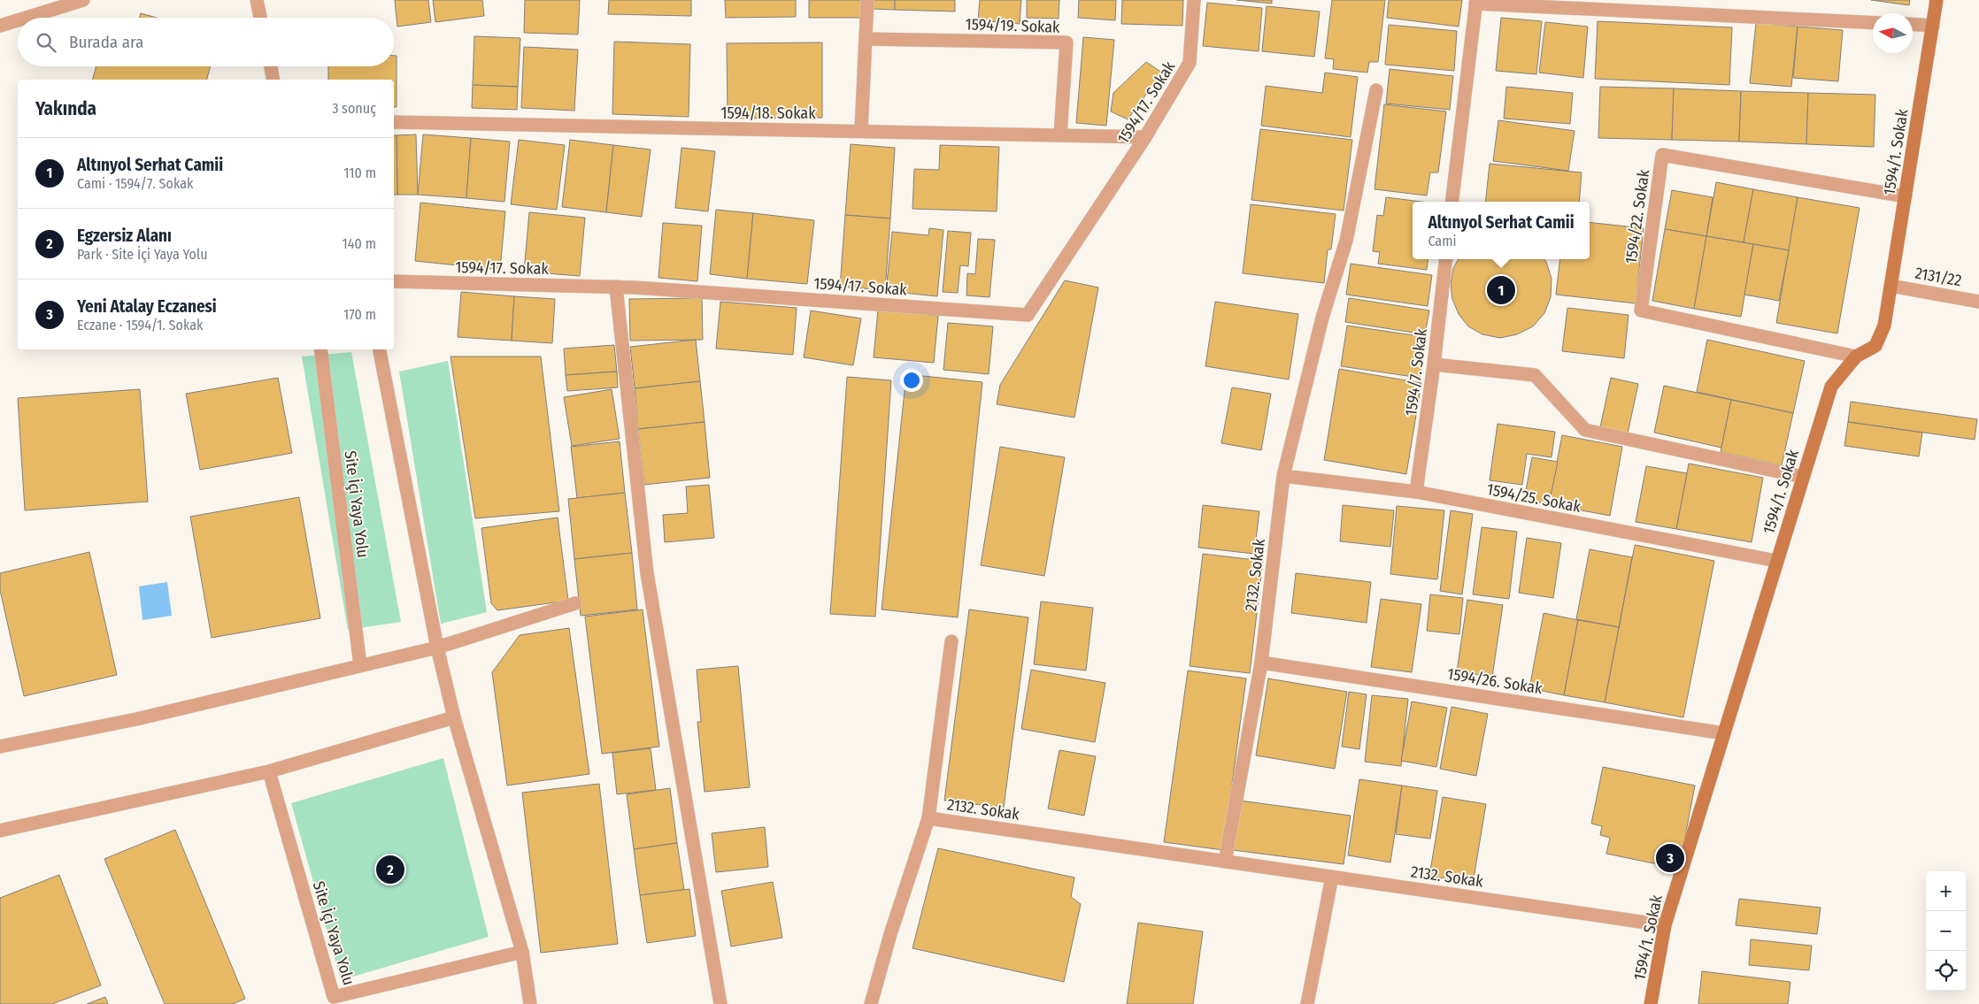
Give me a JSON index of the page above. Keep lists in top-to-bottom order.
{
  "streets": {
    "street": [
      "1594/19. Sokak",
      "1594/17. Sokak",
      "1594/18. Sokak",
      "1594/1. Sokak",
      "1594/22. Sokak",
      "2131/22",
      "1594/7. Sokak",
      "1594/25. Sokak",
      "Site İçi Yaya Yolu",
      "2132. Sokak",
      "1594/26. Sokak"
    ]
  },
  "crossings": [
    ["1594/19. Sokak", "1594/18. Sokak"],
    ["1594/17. Sokak", "1594/18. Sokak"],
    ["1594/1. Sokak", "1594/22. Sokak"],
    ["1594/1. Sokak", "2131/22"],
    ["1594/1. Sokak", "1594/25. Sokak"],
    ["1594/1. Sokak", "2132. Sokak"],
    ["1594/1. Sokak", "1594/26. Sokak"],
    ["1594/7. Sokak", "1594/25. Sokak"],
    ["1594/25. Sokak", "2132. Sokak"],
    ["2132. Sokak", "1594/26. Sokak"]
  ],
  "north": "left",
  "page": {
    "search": "Burada ara",
    "heading": ["Yakında", "3 sonuç"],
    "list": [
      {
        "mark": "1",
        "name": "Altınyol Serhat Camii",
        "note": "Cami · 1594/7. Sokak",
        "value": "110 m"
      },
      {
        "mark": "2",
        "name": "Egzersiz Alanı",
        "note": "Park · Site İçi Yaya Yolu",
        "value": "140 m"
      },
      {
        "mark": "3",
        "name": "Yeni Atalay Eczanesi",
        "note": "Eczane · 1594/1. Sokak",
        "value": "170 m"
      }
    ],
    "popup": ["Altınyol Serhat Camii", "Cami"],
    "pins": ["1", "3", "2"],
    "map_buttons": ["+", "−"]
  }
}
